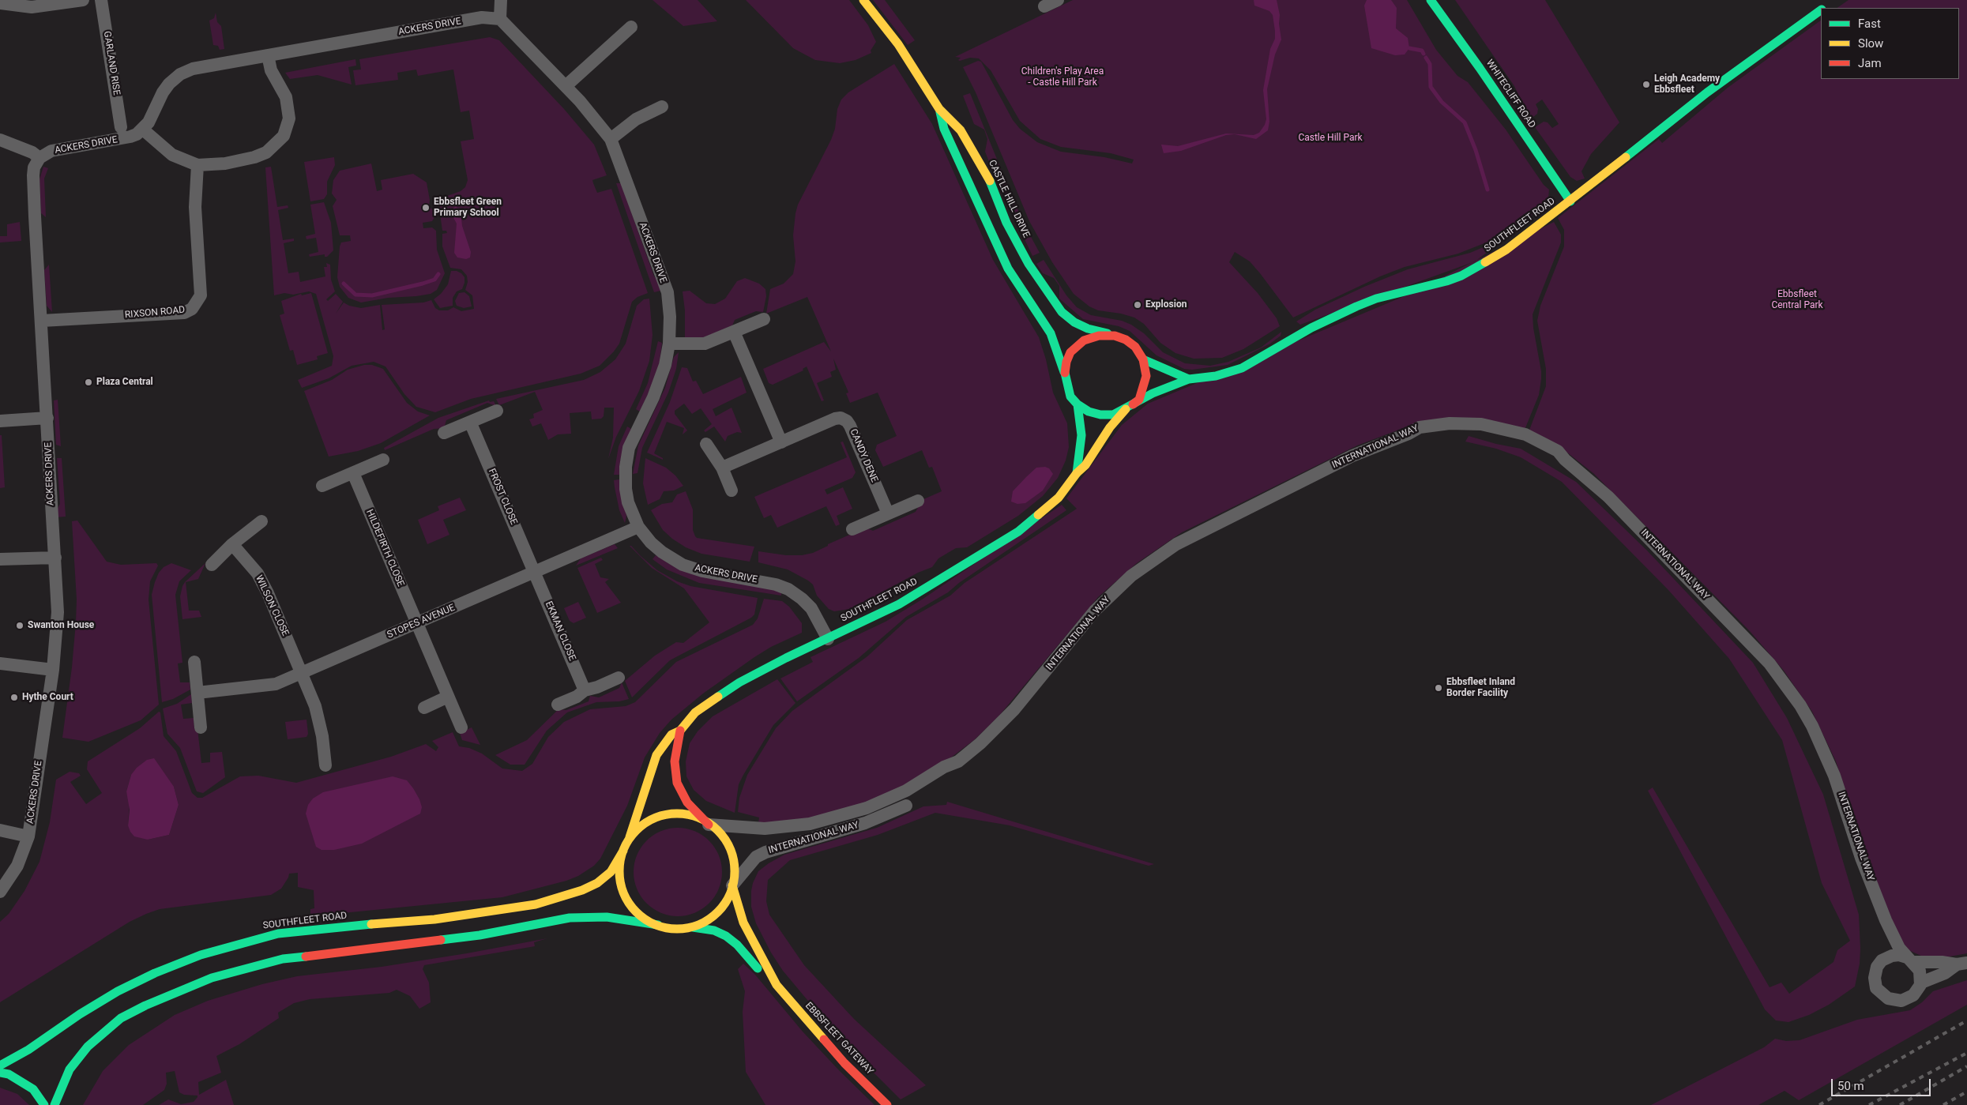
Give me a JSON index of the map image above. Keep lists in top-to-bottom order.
{
  "streets": {
    "main road": [
      "WHITECLIFF ROAD",
      "CASTLE HILL DRIVE",
      "SOUTHFLEET ROAD",
      "EBBSFLEET GATEWAY"
    ],
    "street": [
      "ACKERS DRIVE",
      "GARLAND RISE",
      "RIXSON ROAD",
      "INTERNATIONAL WAY",
      "CANDY DENE",
      "FROST CLOSE",
      "HILDEFIRTH CLOSE",
      "WILSON CLOSE",
      "STOPES AVENUE",
      "EKMAN CLOSE"
    ]
  },
  "crossings": [
    ["ACKERS DRIVE", "SOUTHFLEET ROAD"],
    ["ACKERS DRIVE", "RIXSON ROAD"],
    ["ACKERS DRIVE", "STOPES AVENUE"],
    ["WHITECLIFF ROAD", "SOUTHFLEET ROAD"],
    ["CASTLE HILL DRIVE", "SOUTHFLEET ROAD"],
    ["SOUTHFLEET ROAD", "INTERNATIONAL WAY"],
    ["SOUTHFLEET ROAD", "EBBSFLEET GATEWAY"],
    ["INTERNATIONAL WAY", "EBBSFLEET GATEWAY"],
    ["FROST CLOSE", "STOPES AVENUE"],
    ["FROST CLOSE", "EKMAN CLOSE"],
    ["HILDEFIRTH CLOSE", "STOPES AVENUE"],
    ["WILSON CLOSE", "STOPES AVENUE"],
    ["STOPES AVENUE", "EKMAN CLOSE"]
  ],
  "parks": ["Children's Play Area - Castle Hill Park", "Castle Hill Park", "Ebbsfleet Central Park"],
  "places": [
    "Leigh Academy Ebbsfleet",
    "Ebbsfleet Green Primary School",
    "Explosion",
    "Plaza Central",
    "Swanton House",
    "Ebbsfleet Inland Border Facility",
    "Hythe Court"
  ],
  "legend": ["Fast", "Slow", "Jam"],
  "scale_bar": "50 m"
}
